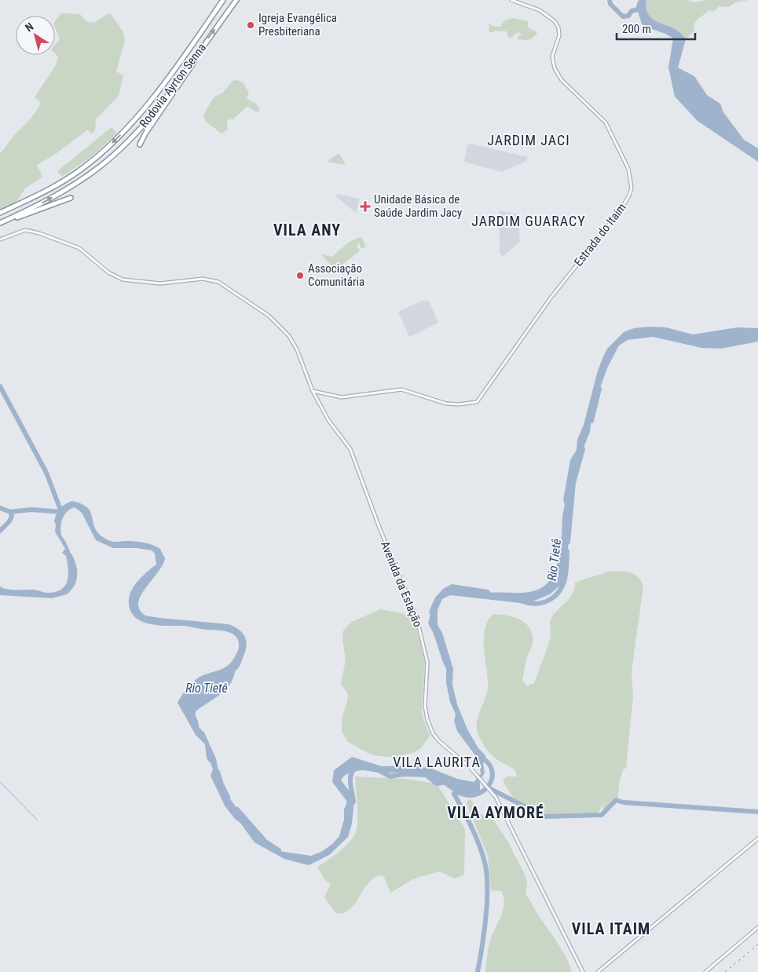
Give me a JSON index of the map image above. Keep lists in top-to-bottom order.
{
  "streets": {
    "highway": ["Rodovia Ayrton Senna"],
    "street": ["Estrada do Itaim", "Avenida da Estação"]
  },
  "crossings": [
    ["Estrada do Itaim", "Avenida da Estação"]
  ],
  "districts": [
    "JARDIM JACI",
    "JARDIM GUARACY",
    "VILA ANY",
    "VILA LAURITA",
    "VILA AYMORÉ",
    "VILA ITAIM"
  ],
  "water": ["Rio Tietê"],
  "places": {
    "other": ["Igreja Evangélica Presbiteriana", "Associação Comunitária"],
    "health": ["Unidade Básica de Saúde Jardim Jacy"]
  },
  "scale_bar": "200 m",
  "north": "top left"
}
